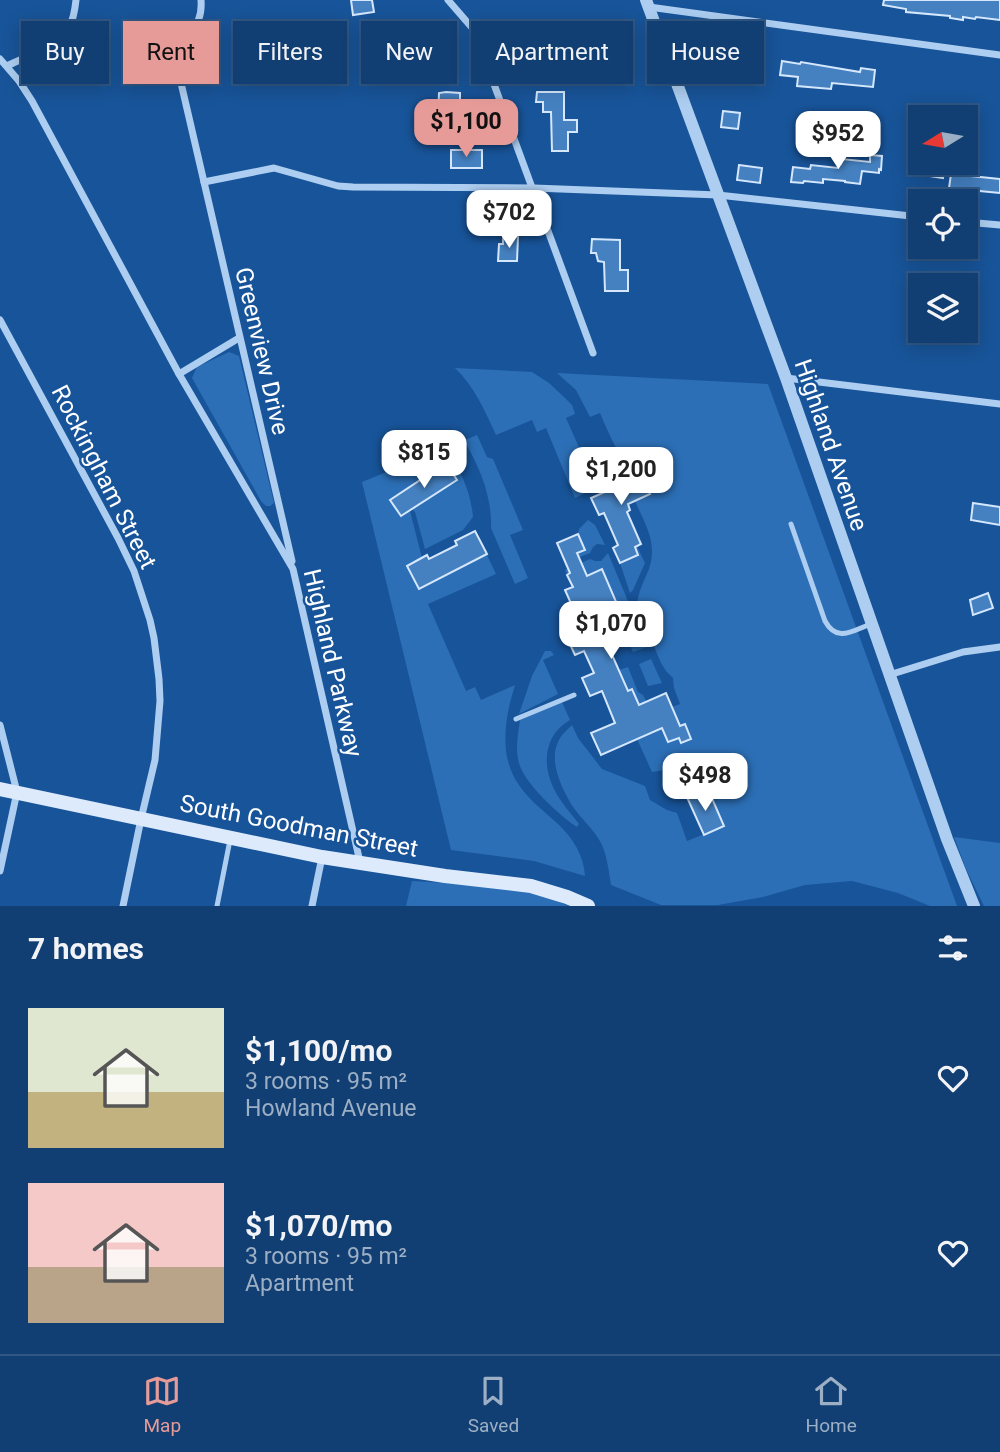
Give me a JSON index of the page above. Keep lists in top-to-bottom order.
{
  "streets": {
    "main road": ["South Goodman Street"],
    "street": [
      "Greenview Drive",
      "Highland Avenue",
      "Rockingham Street",
      "Highland Parkway"
    ]
  },
  "crossings": [
    ["Greenview Drive", "Highland Parkway"],
    ["Rockingham Street", "South Goodman Street"],
    ["Highland Parkway", "South Goodman Street"]
  ],
  "north": "left",
  "page": {
    "chip": [
      "Buy",
      "Rent",
      "Filters",
      "New",
      "Apartment",
      "House"
    ],
    "price": [
      "$1,100",
      "$952",
      "$702",
      "$815",
      "$1,200",
      "$1,070",
      "$498"
    ],
    "heading": "7 homes",
    "list": [
      {
        "name": "$1,100/mo",
        "note": "3 rooms · 95 m² · Howland Avenue"
      },
      {
        "name": "$1,070/mo",
        "note": "3 rooms · 95 m² · Apartment"
      }
    ],
    "tabs": ["Map", "Saved", "Home"]
  }
}
